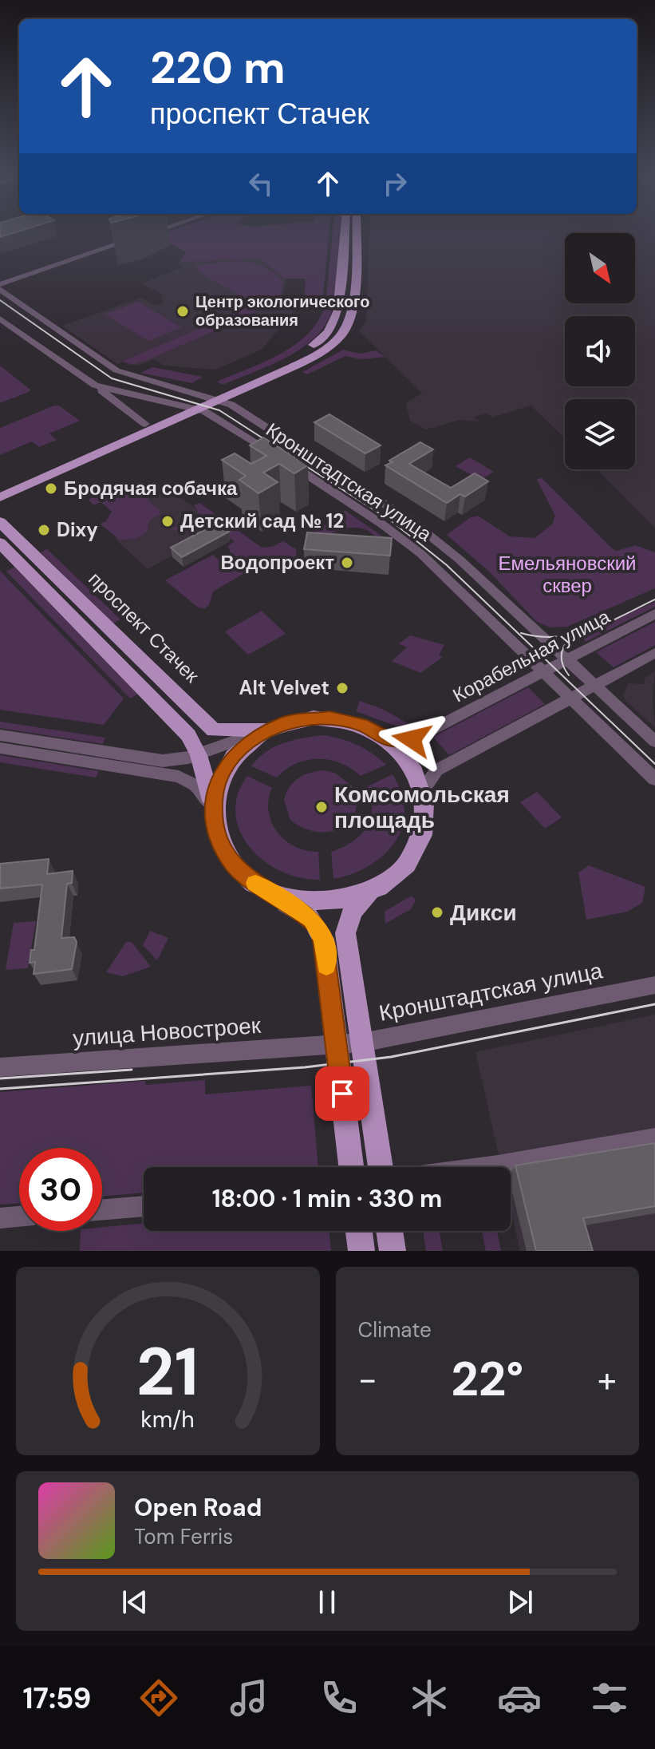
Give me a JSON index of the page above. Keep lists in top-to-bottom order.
{
  "streets": {
    "main road": ["проспект Стачек"],
    "street": ["Кронштадтская улица", "Корабельная улица", "улица Новостроек"]
  },
  "crossings": [
    ["Кронштадтская улица", "Корабельная улица"],
    ["Кронштадтская улица", "улица Новостроек"],
    ["проспект Стачек", "Корабельная улица"]
  ],
  "parks": ["Емельяновский сквер"],
  "places": [
    "Центр экологического образования",
    "Бродячая собачка",
    "Детский сад № 12",
    "Dixy",
    "Водопроект",
    "Alt Velvet",
    "Комсомольская площадь",
    "Дикси"
  ],
  "north": "bottom right",
  "page": {
    "turn": ["220 m", "проспект Стачек"],
    "limit": "30",
    "trip": "18:00 · 1 min · 330 m",
    "tile": "Climate",
    "heat": ["−", "22°", "+"],
    "song": ["Open Road", "Tom Ferris"],
    "tabs": "17:59",
    "gauge": ["21", "km/h"]
  }
}
